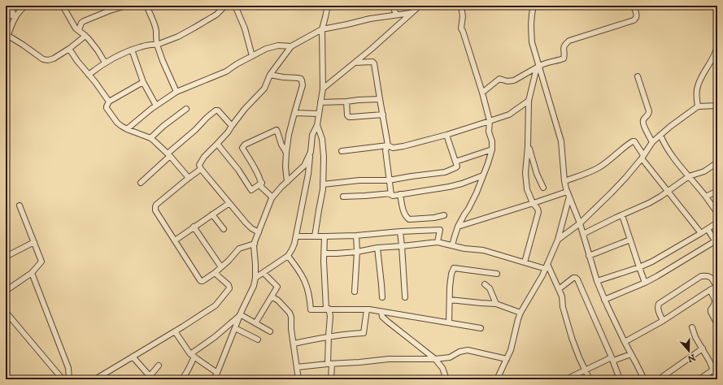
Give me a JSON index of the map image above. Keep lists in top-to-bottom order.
{
  "north": "bottom"
}
